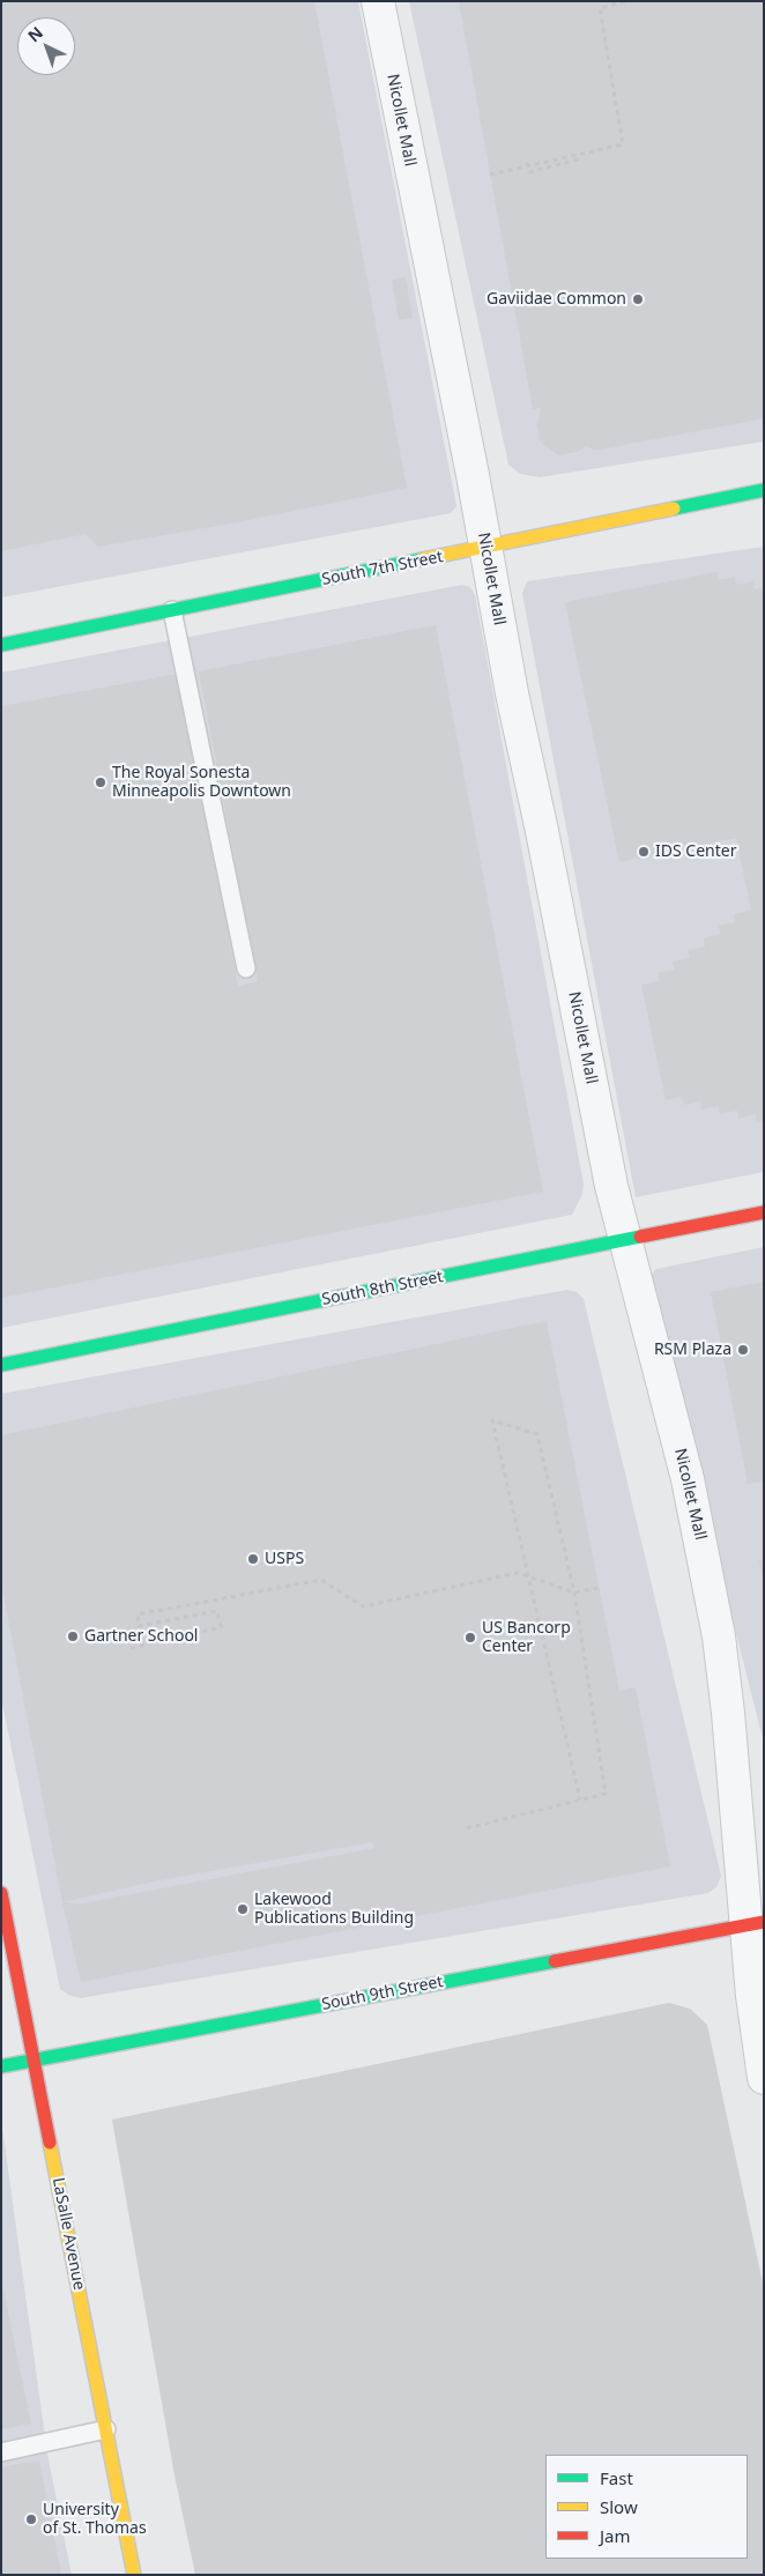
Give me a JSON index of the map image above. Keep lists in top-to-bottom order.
{
  "streets": {
    "main road": [
      "South 7th Street",
      "South 8th Street",
      "South 9th Street",
      "LaSalle Avenue"
    ],
    "street": ["Nicollet Mall"]
  },
  "crossings": [
    ["Nicollet Mall", "South 7th Street"],
    ["Nicollet Mall", "South 8th Street"],
    ["Nicollet Mall", "South 9th Street"],
    ["South 9th Street", "LaSalle Avenue"]
  ],
  "places": [
    "Gaviidae Common",
    "The Royal Sonesta Minneapolis Downtown",
    "IDS Center",
    "RSM Plaza",
    "USPS",
    "Gartner School",
    "US Bancorp Center",
    "Lakewood Publications Building",
    "University of St. Thomas"
  ],
  "legend": ["Fast", "Slow", "Jam"],
  "north": "top left"
}
